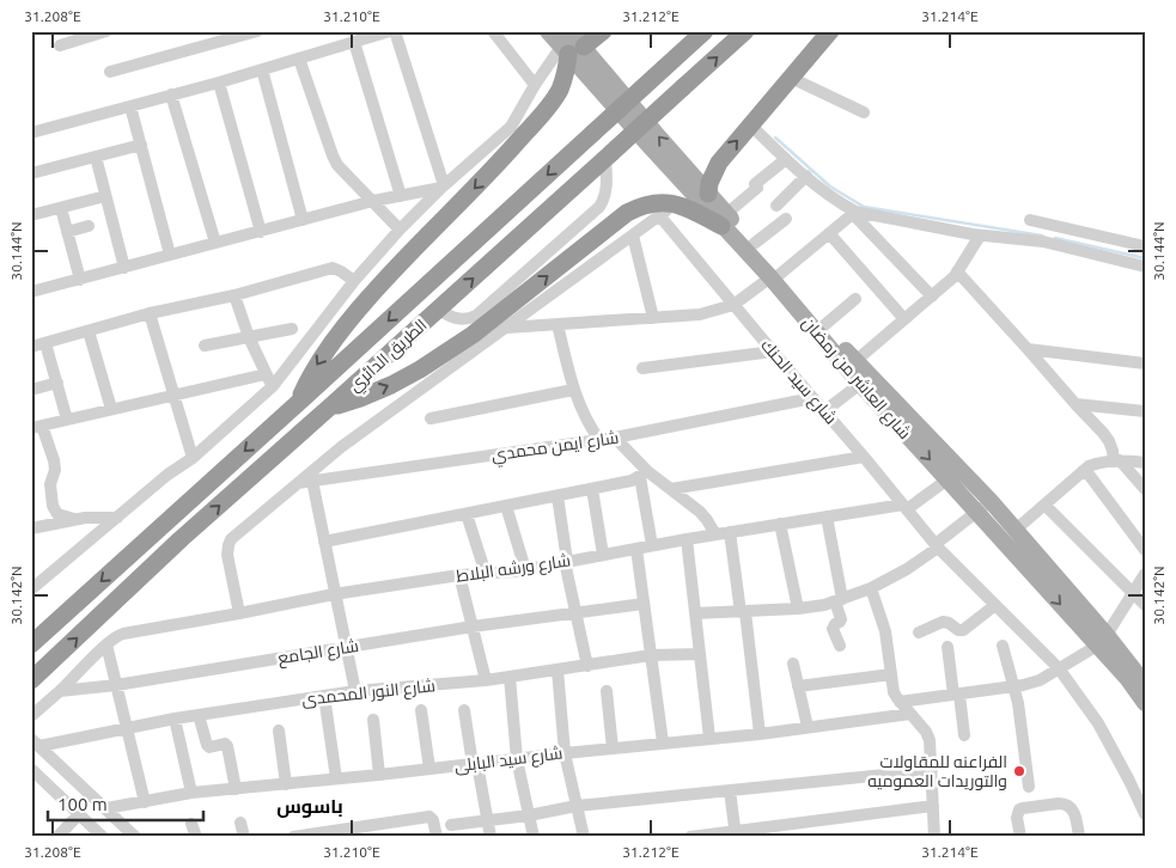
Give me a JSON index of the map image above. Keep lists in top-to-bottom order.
{
  "streets": {
    "highway": ["الطريق الدائري"],
    "main road": ["شارع العاشر من رمضان"],
    "street": [
      "شارع سيد الحنك",
      "شارع ايمن محمدي",
      "شارع ورشه البلاط",
      "شارع الجامع",
      "شارع النور المحمدى",
      "شارع سيد البابلى"
    ]
  },
  "crossings": [
    ["شارع سيد الحنك", "شارع ايمن محمدي"],
    ["شارع سيد الحنك", "شارع ورشه البلاط"]
  ],
  "districts": ["باسوس"],
  "places": ["الفراعنه للمقاولات والتوريدات العموميه"],
  "scale_bar": "100 m",
  "coordinates": [
    "31.208°E",
    "31.210°E",
    "31.212°E",
    "31.214°E",
    "30.144°N",
    "30.142°N"
  ]
}
